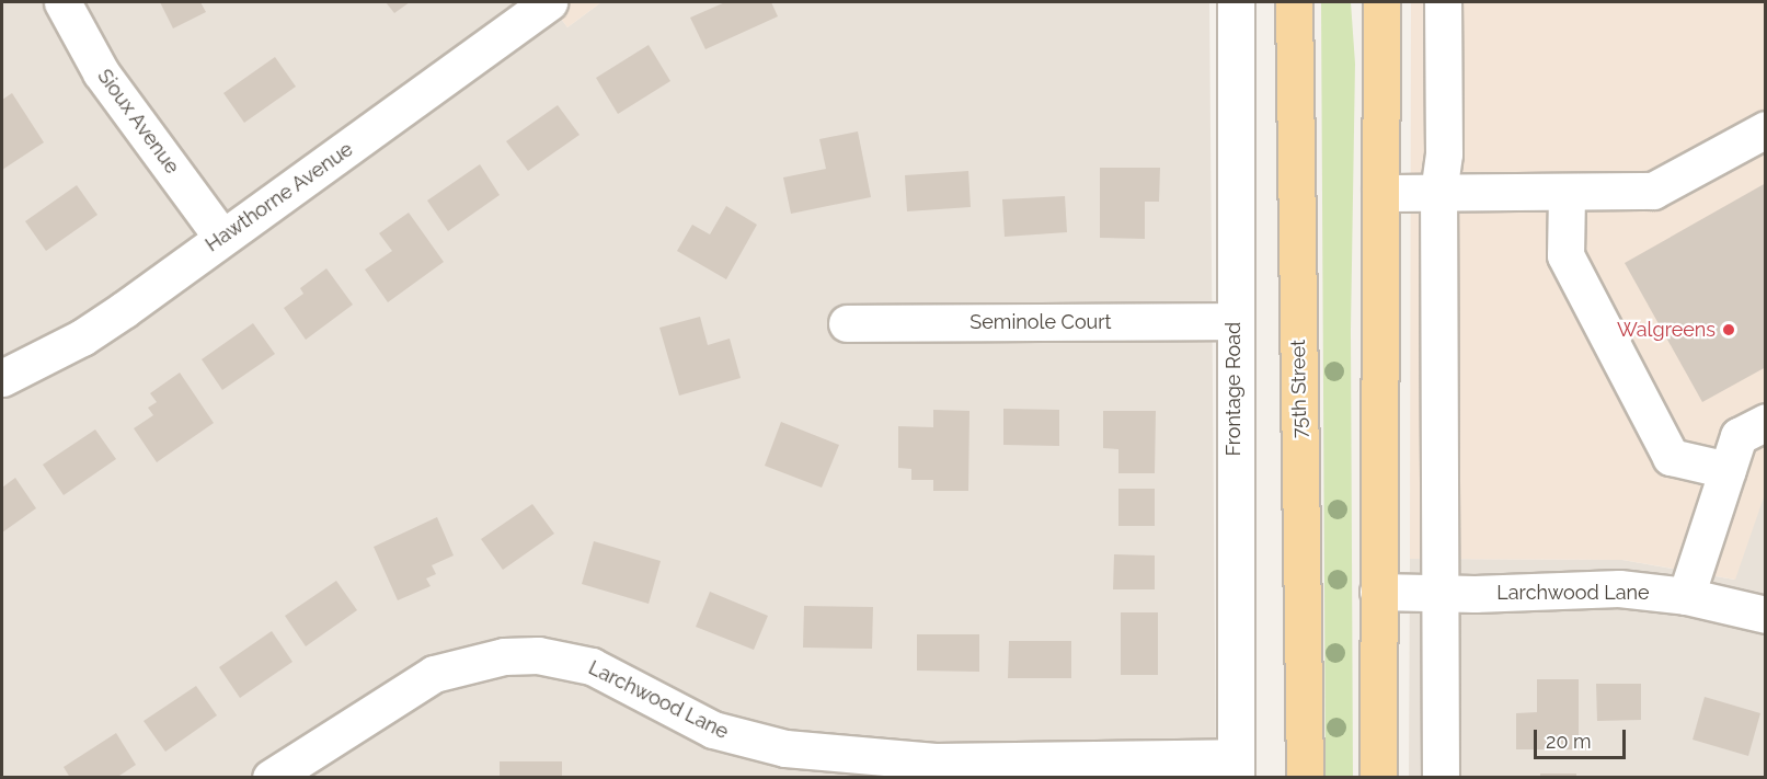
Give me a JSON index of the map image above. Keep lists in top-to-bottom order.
{
  "streets": {
    "main road": ["75th Street"],
    "street": [
      "Sioux Avenue",
      "Hawthorne Avenue",
      "Seminole Court",
      "Frontage Road",
      "Larchwood Lane"
    ]
  },
  "crossings": [
    ["Sioux Avenue", "Hawthorne Avenue"],
    ["Seminole Court", "Frontage Road"],
    ["Frontage Road", "Larchwood Lane"]
  ],
  "places": ["Walgreens"],
  "scale_bar": "20 m"
}
